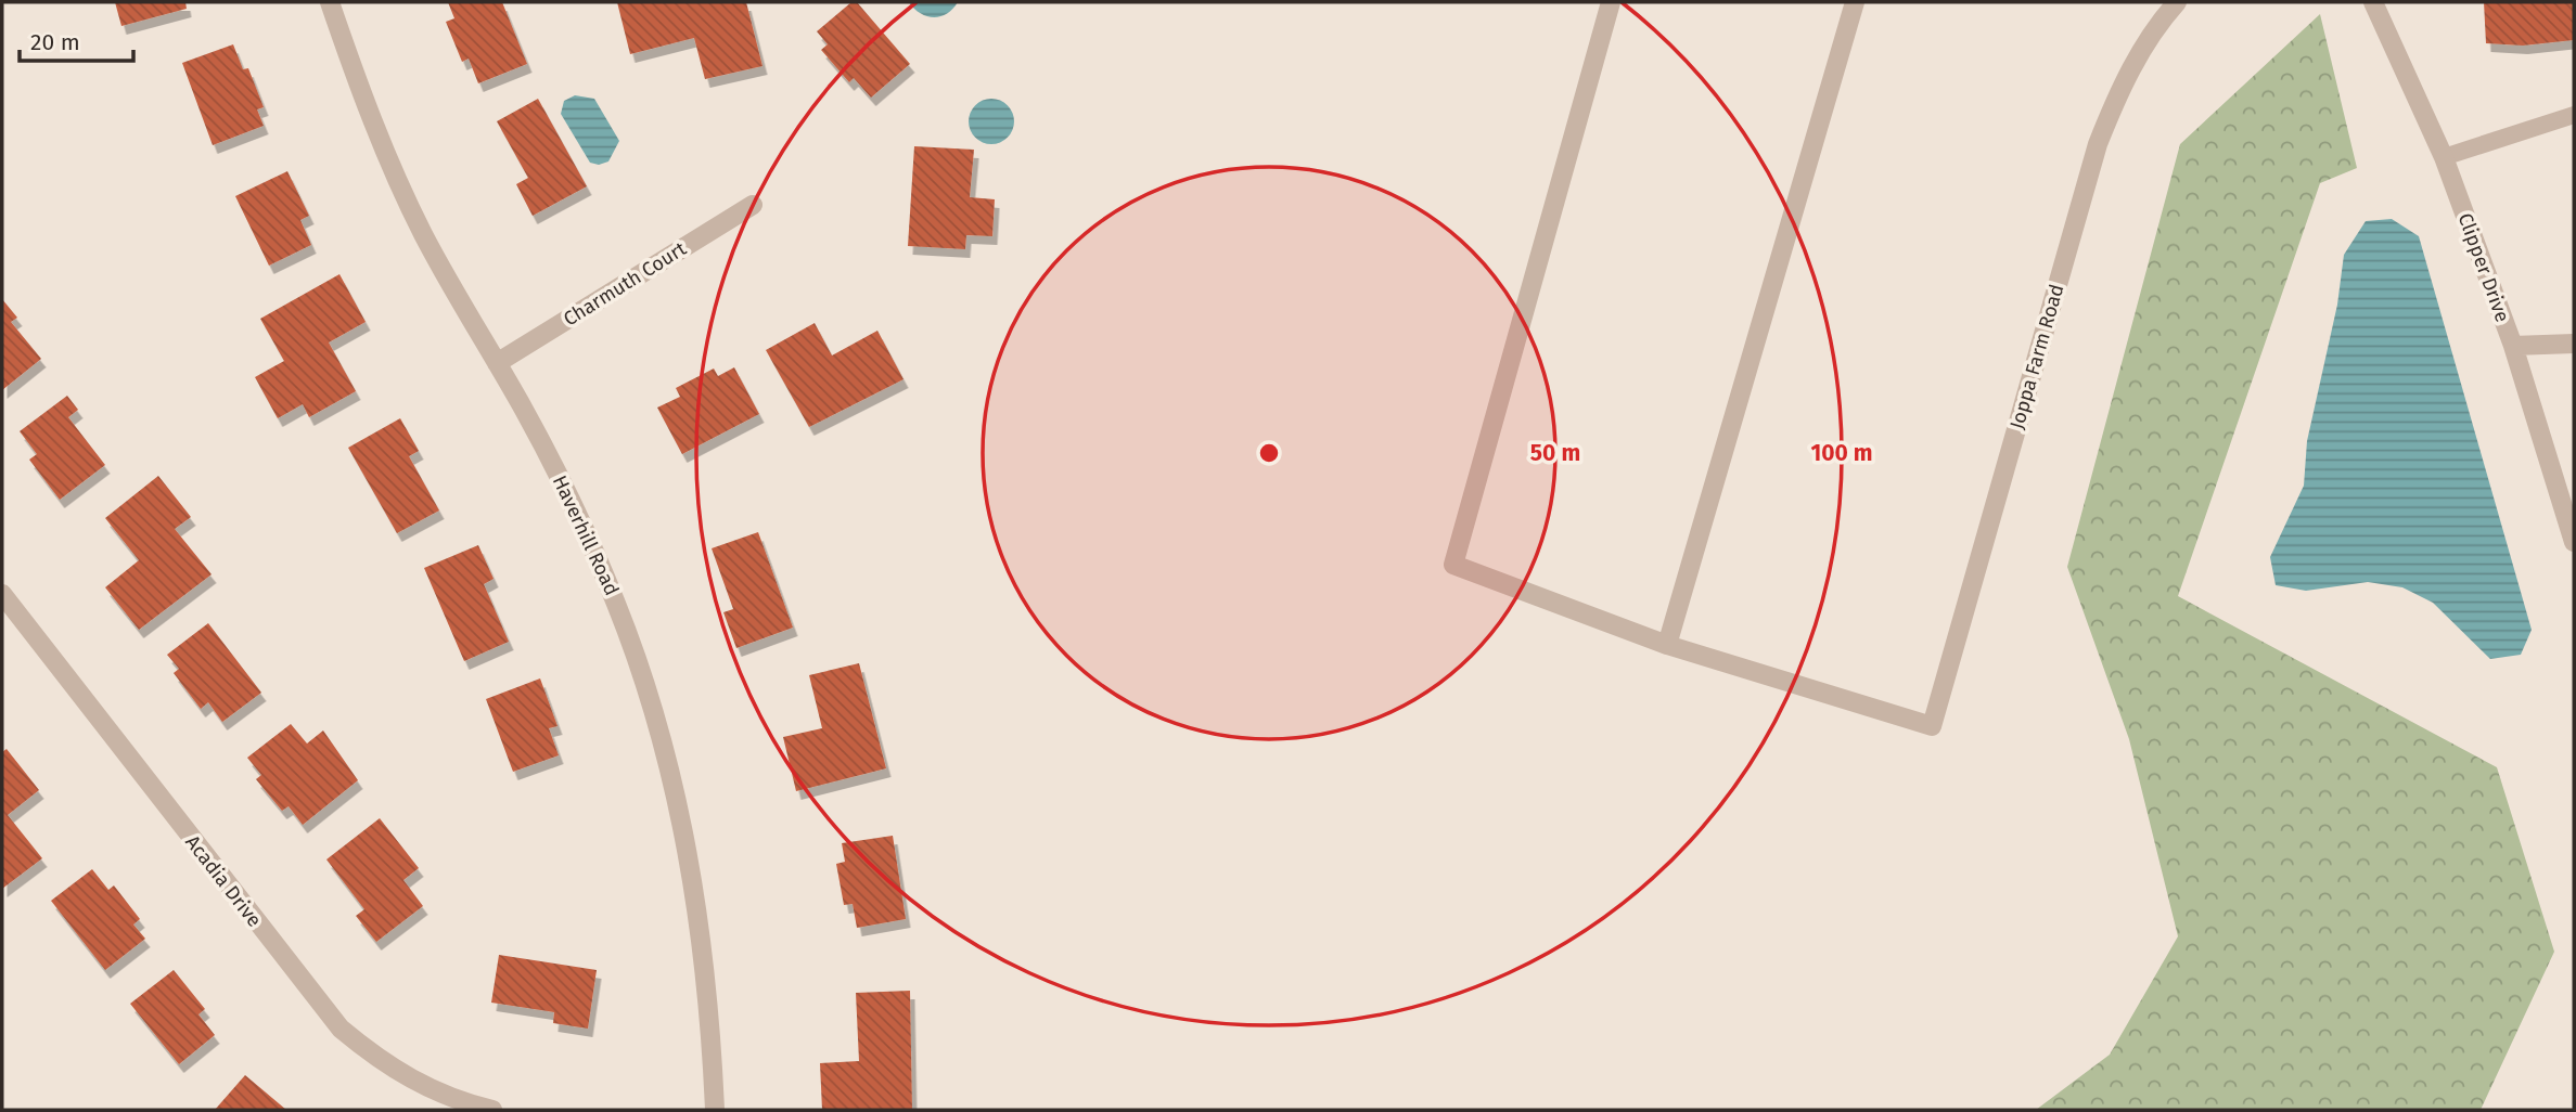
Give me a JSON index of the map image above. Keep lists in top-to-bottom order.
{
  "streets": {
    "street": [
      "Clipper Drive",
      "Charmuth Court",
      "Joppa Farm Road",
      "Haverhill Road",
      "Acadia Drive"
    ]
  },
  "crossings": [
    ["Charmuth Court", "Haverhill Road"]
  ],
  "scale_bar": "20 m",
  "rings": ["50 m", "100 m"]
}
